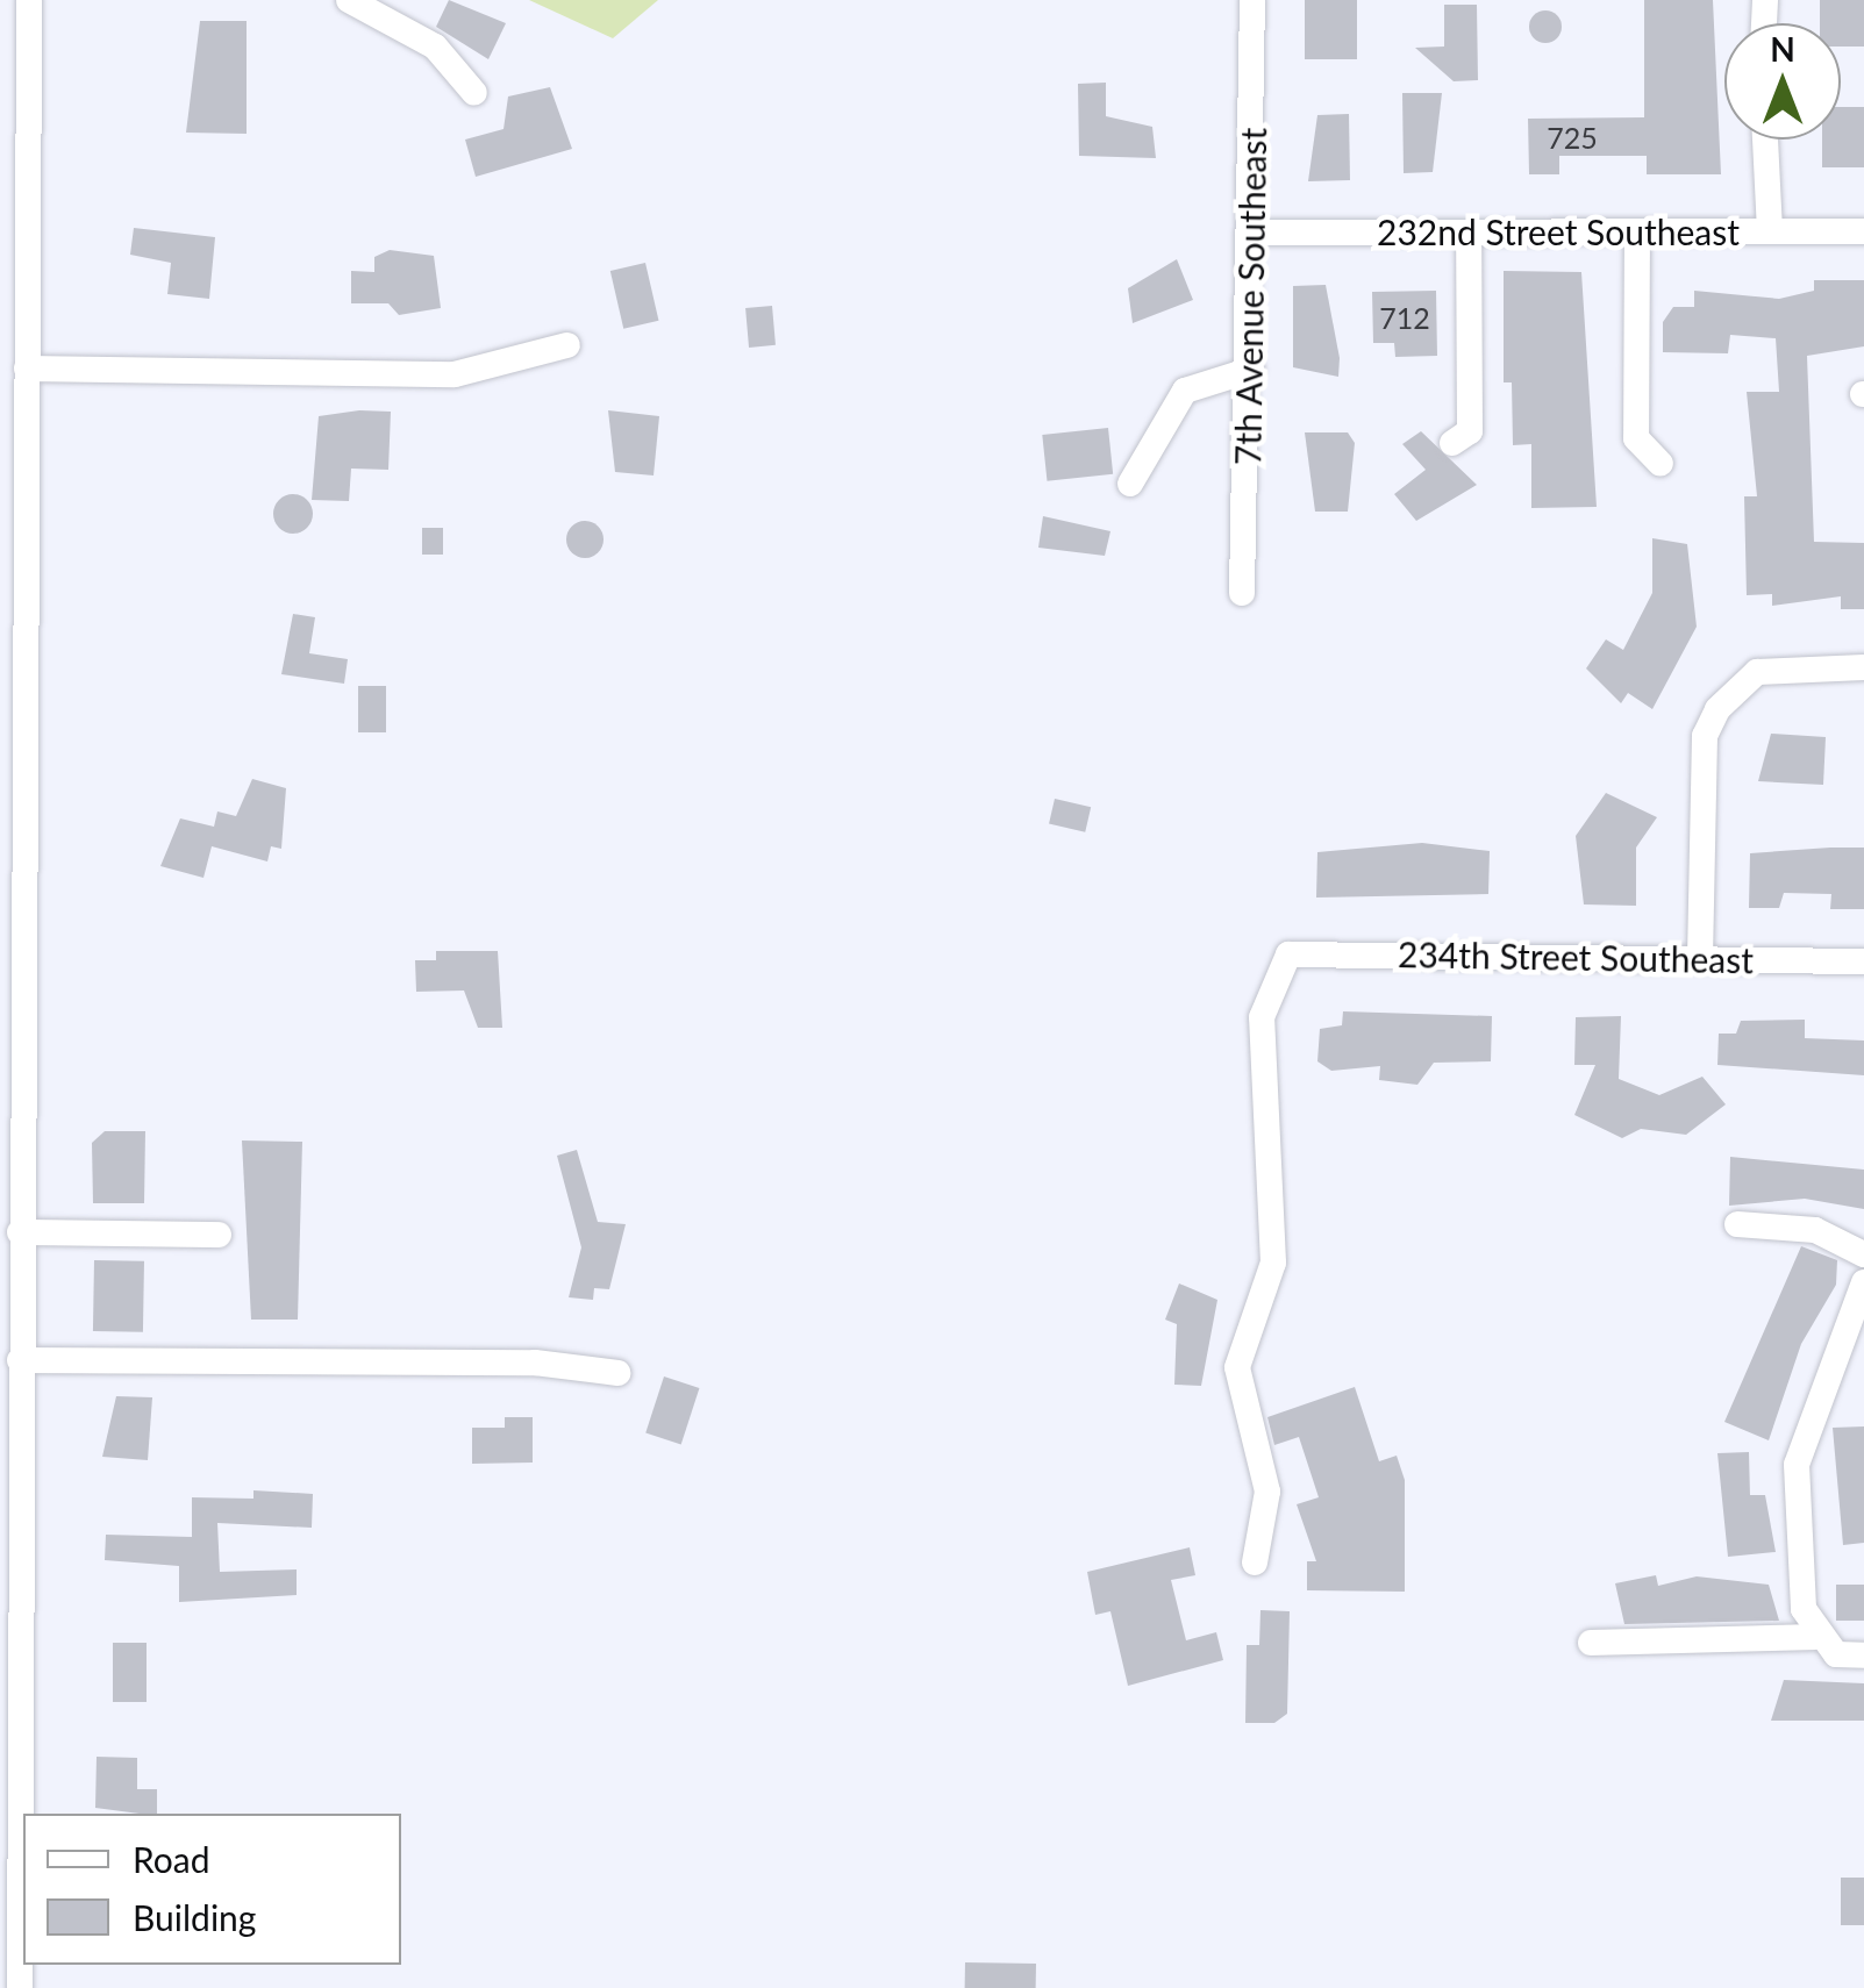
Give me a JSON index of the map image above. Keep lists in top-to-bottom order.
{
  "streets": {
    "street": ["232nd Street Southeast", "7th Avenue Southeast", "234th Street Southeast"]
  },
  "crossings": [
    ["232nd Street Southeast", "7th Avenue Southeast"]
  ],
  "house_numbers": ["725", "712"],
  "legend": ["Road", "Building"],
  "north": "top"
}
